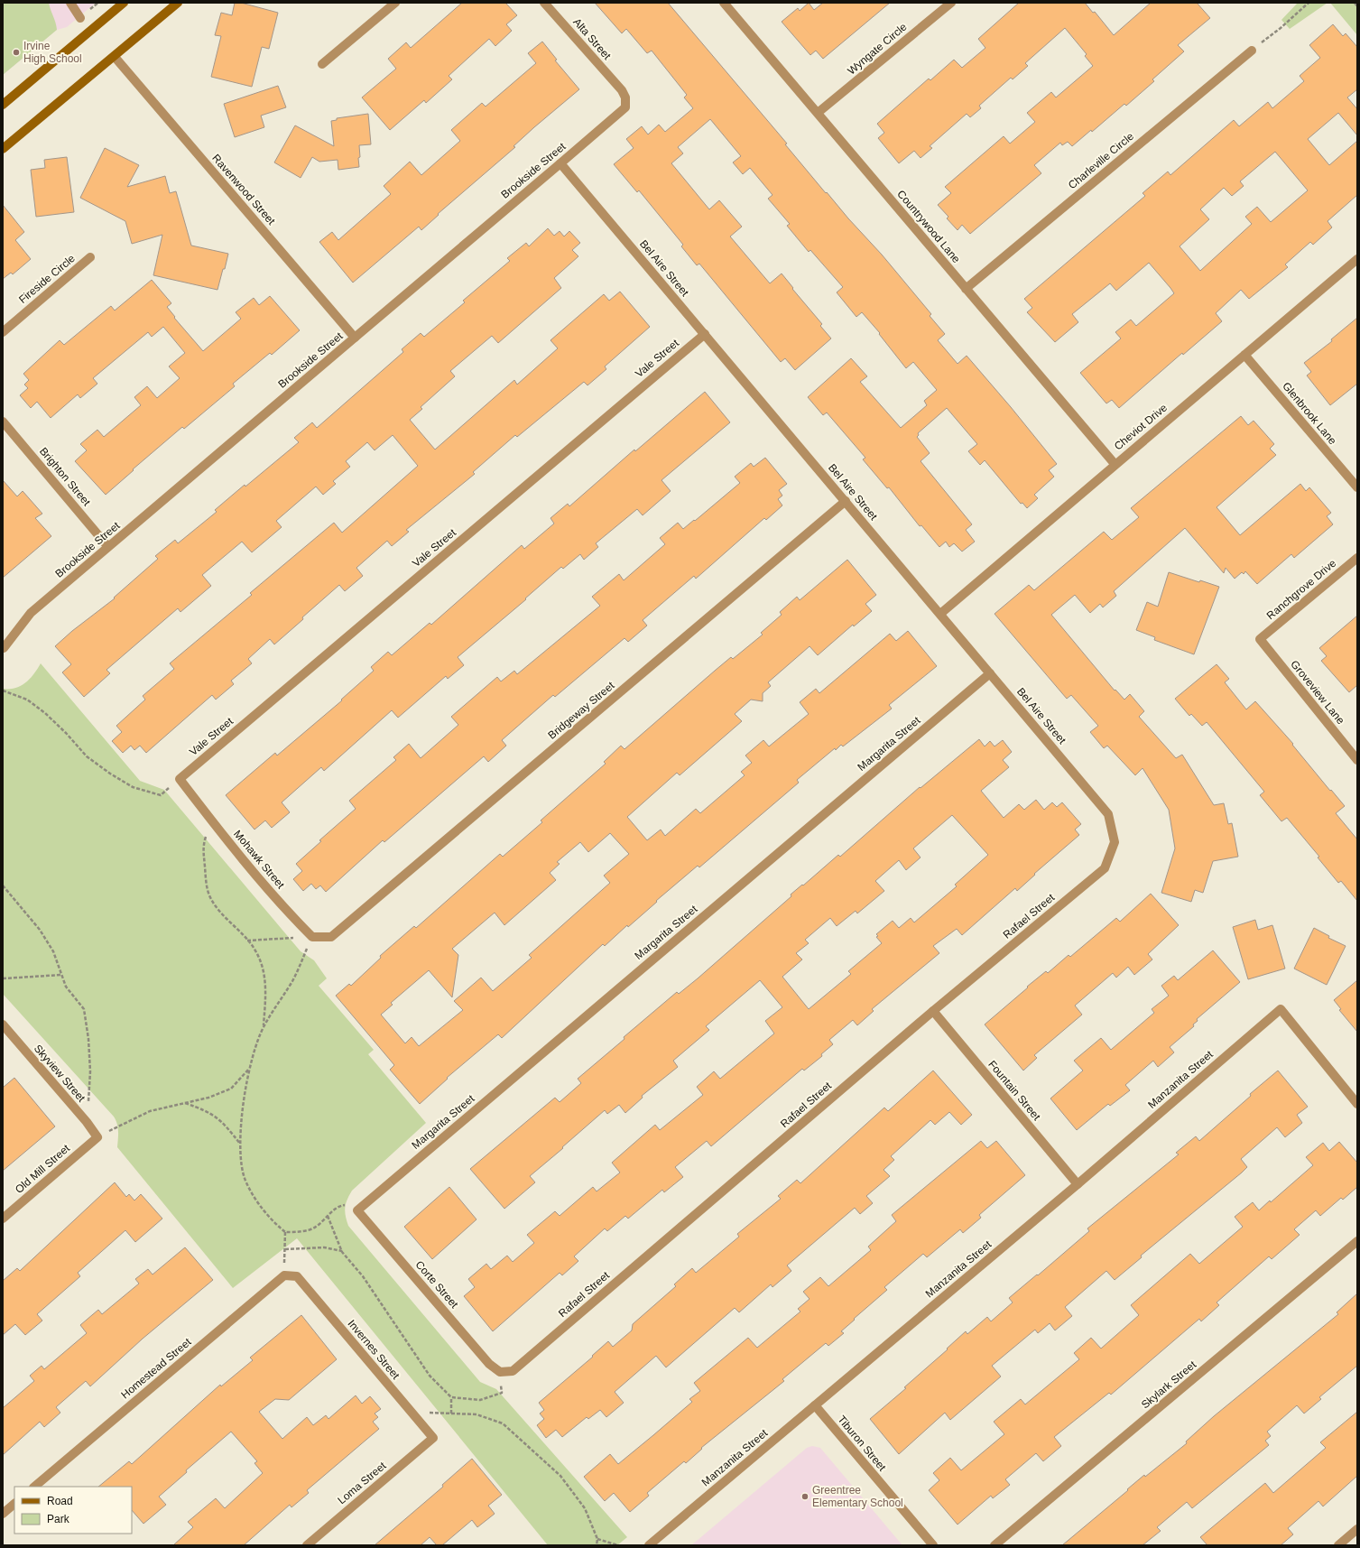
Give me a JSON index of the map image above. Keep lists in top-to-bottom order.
{
  "streets": {
    "street": [
      "Alta Street",
      "Wyngate Circle",
      "Charleville Circle",
      "Brookside Street",
      "Ravenwood Street",
      "Countrywood Lane",
      "Bel Aire Street",
      "Fireside Circle",
      "Vale Street",
      "Glenbrook Lane",
      "Cheviot Drive",
      "Brighton Street",
      "Ranchgrove Drive",
      "Groveview Lane",
      "Bridgeway Street",
      "Margarita Street",
      "Mohawk Street",
      "Rafael Street",
      "Skyview Street",
      "Manzanita Street",
      "Fountain Street",
      "Old Mill Street",
      "Corte Street",
      "Invernes Street",
      "Homestead Street",
      "Skylark Street",
      "Tiburon Street",
      "Loma Street"
    ]
  },
  "crossings": [
    ["Alta Street", "Brookside Street"],
    ["Wyngate Circle", "Countrywood Lane"],
    ["Charleville Circle", "Countrywood Lane"],
    ["Brookside Street", "Ravenwood Street"],
    ["Brookside Street", "Bel Aire Street"],
    ["Brookside Street", "Brighton Street"],
    ["Countrywood Lane", "Cheviot Drive"],
    ["Bel Aire Street", "Vale Street"],
    ["Bel Aire Street", "Cheviot Drive"],
    ["Bel Aire Street", "Bridgeway Street"],
    ["Bel Aire Street", "Margarita Street"],
    ["Bel Aire Street", "Rafael Street"],
    ["Vale Street", "Mohawk Street"],
    ["Glenbrook Lane", "Cheviot Drive"],
    ["Ranchgrove Drive", "Groveview Lane"],
    ["Bridgeway Street", "Mohawk Street"],
    ["Margarita Street", "Corte Street"],
    ["Rafael Street", "Fountain Street"],
    ["Rafael Street", "Corte Street"],
    ["Skyview Street", "Old Mill Street"],
    ["Manzanita Street", "Fountain Street"],
    ["Manzanita Street", "Tiburon Street"],
    ["Invernes Street", "Homestead Street"],
    ["Invernes Street", "Loma Street"]
  ],
  "places": ["Irvine High School", "Greentree Elementary School"],
  "legend": ["Road", "Park"]
}
